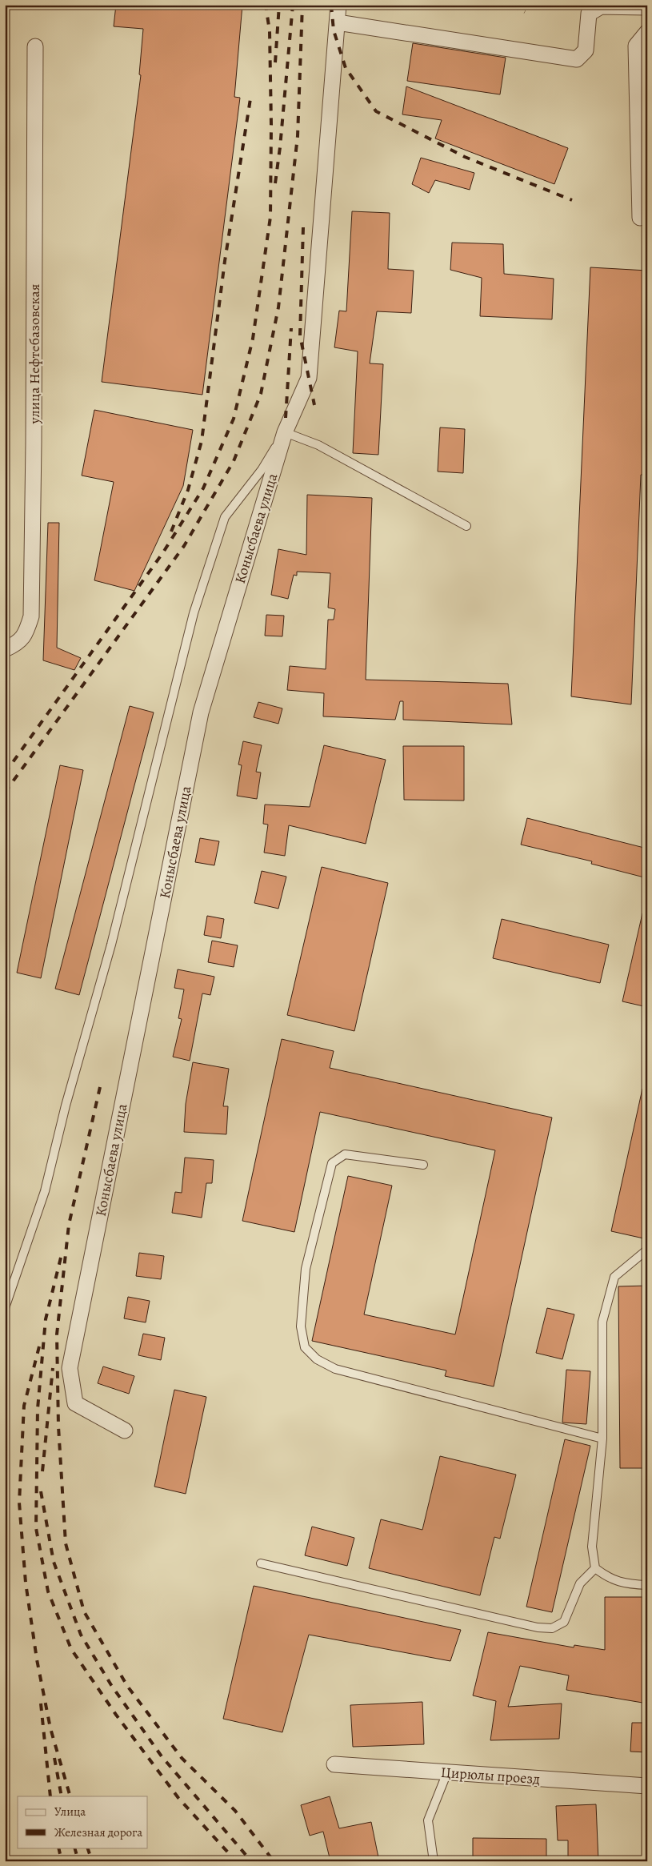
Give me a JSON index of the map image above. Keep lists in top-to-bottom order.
{
  "streets": {
    "street": ["улица Нефтебазовская", "Конысбаева улица", "Цирюлы проезд"]
  },
  "legend": ["Улица", "Железная дорога"]
}
